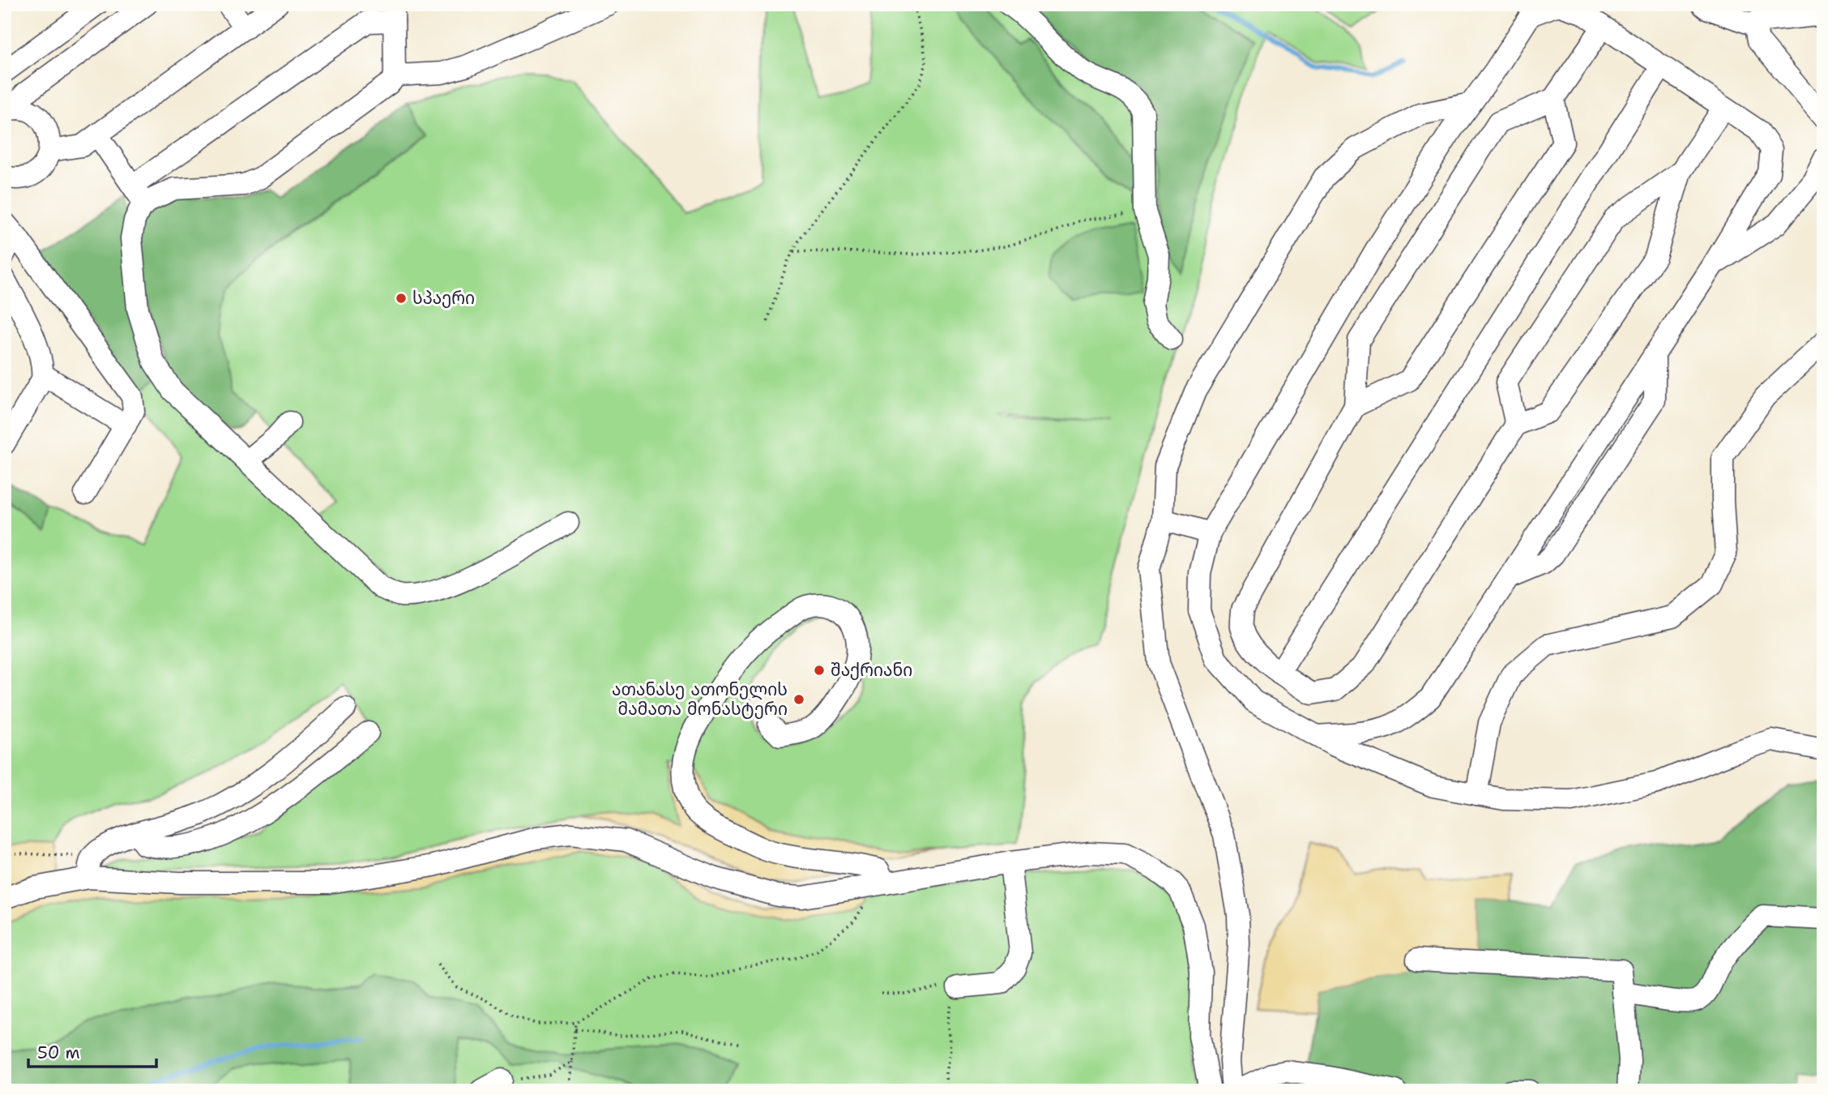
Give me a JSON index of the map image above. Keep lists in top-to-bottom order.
{
  "places": ["სპაერი", "შაქრიანი", "ათანასე ათონელის მამათა მონასტერი"],
  "scale_bar": "50 m"
}
